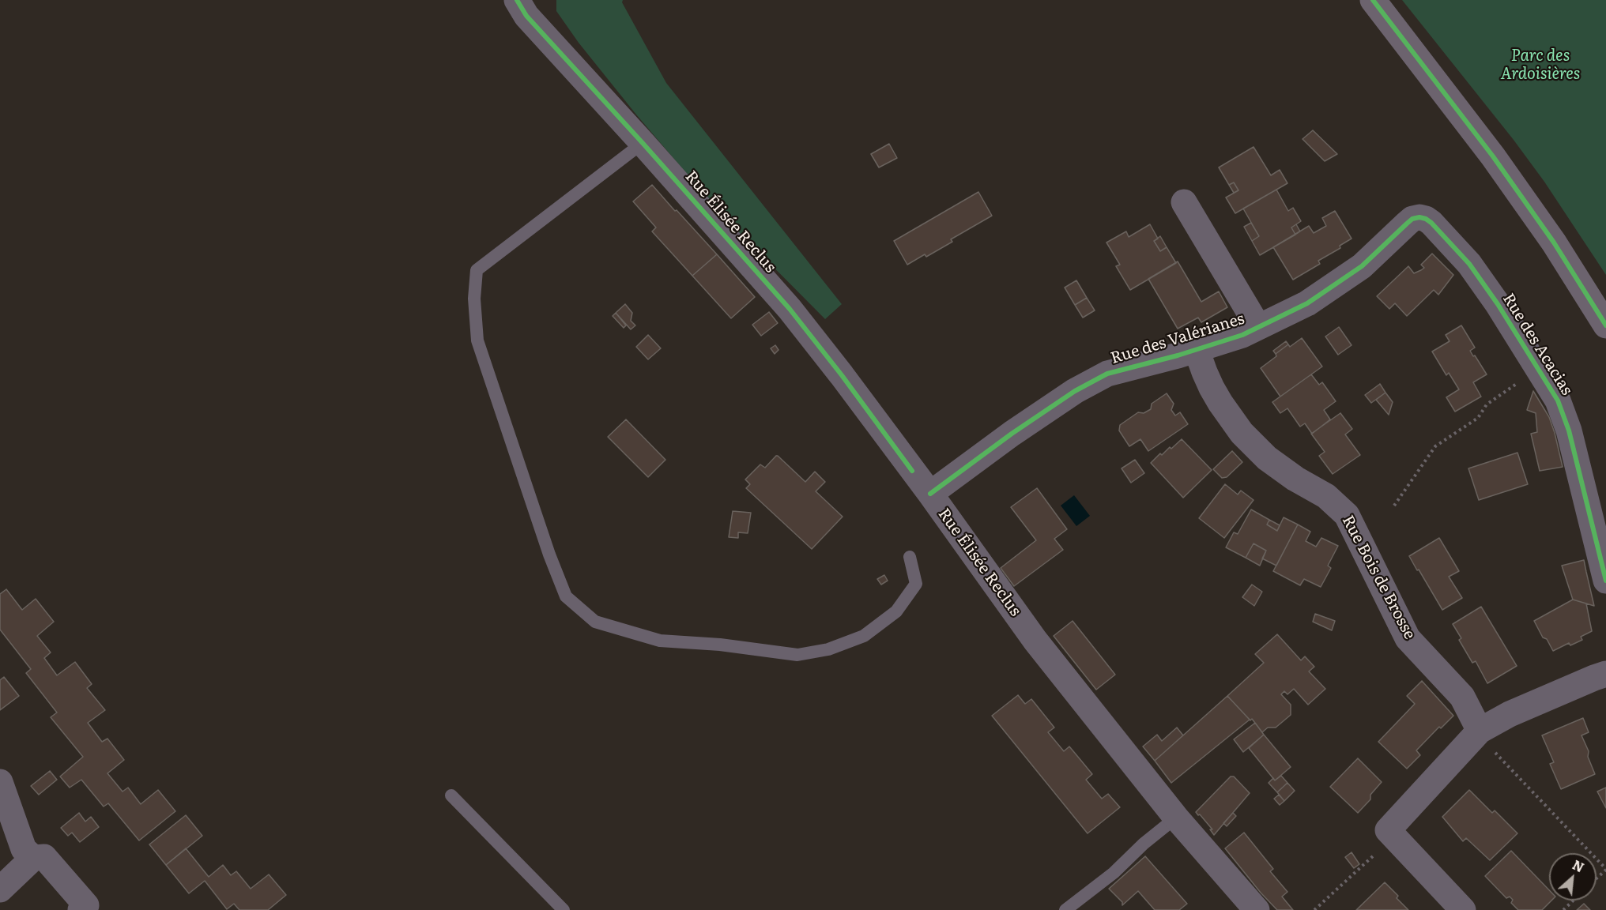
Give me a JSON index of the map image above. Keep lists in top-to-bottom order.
{
  "streets": {
    "street": [
      "Rue Élisée Reclus",
      "Rue des Valérianes",
      "Rue des Acacias",
      "Rue Bois de Brosse"
    ]
  },
  "crossings": [
    ["Rue Élisée Reclus", "Rue des Valérianes"],
    ["Rue des Valérianes", "Rue des Acacias"],
    ["Rue des Valérianes", "Rue Bois de Brosse"]
  ],
  "parks": ["Parc des Ardoisières"],
  "north": "top right"
}
